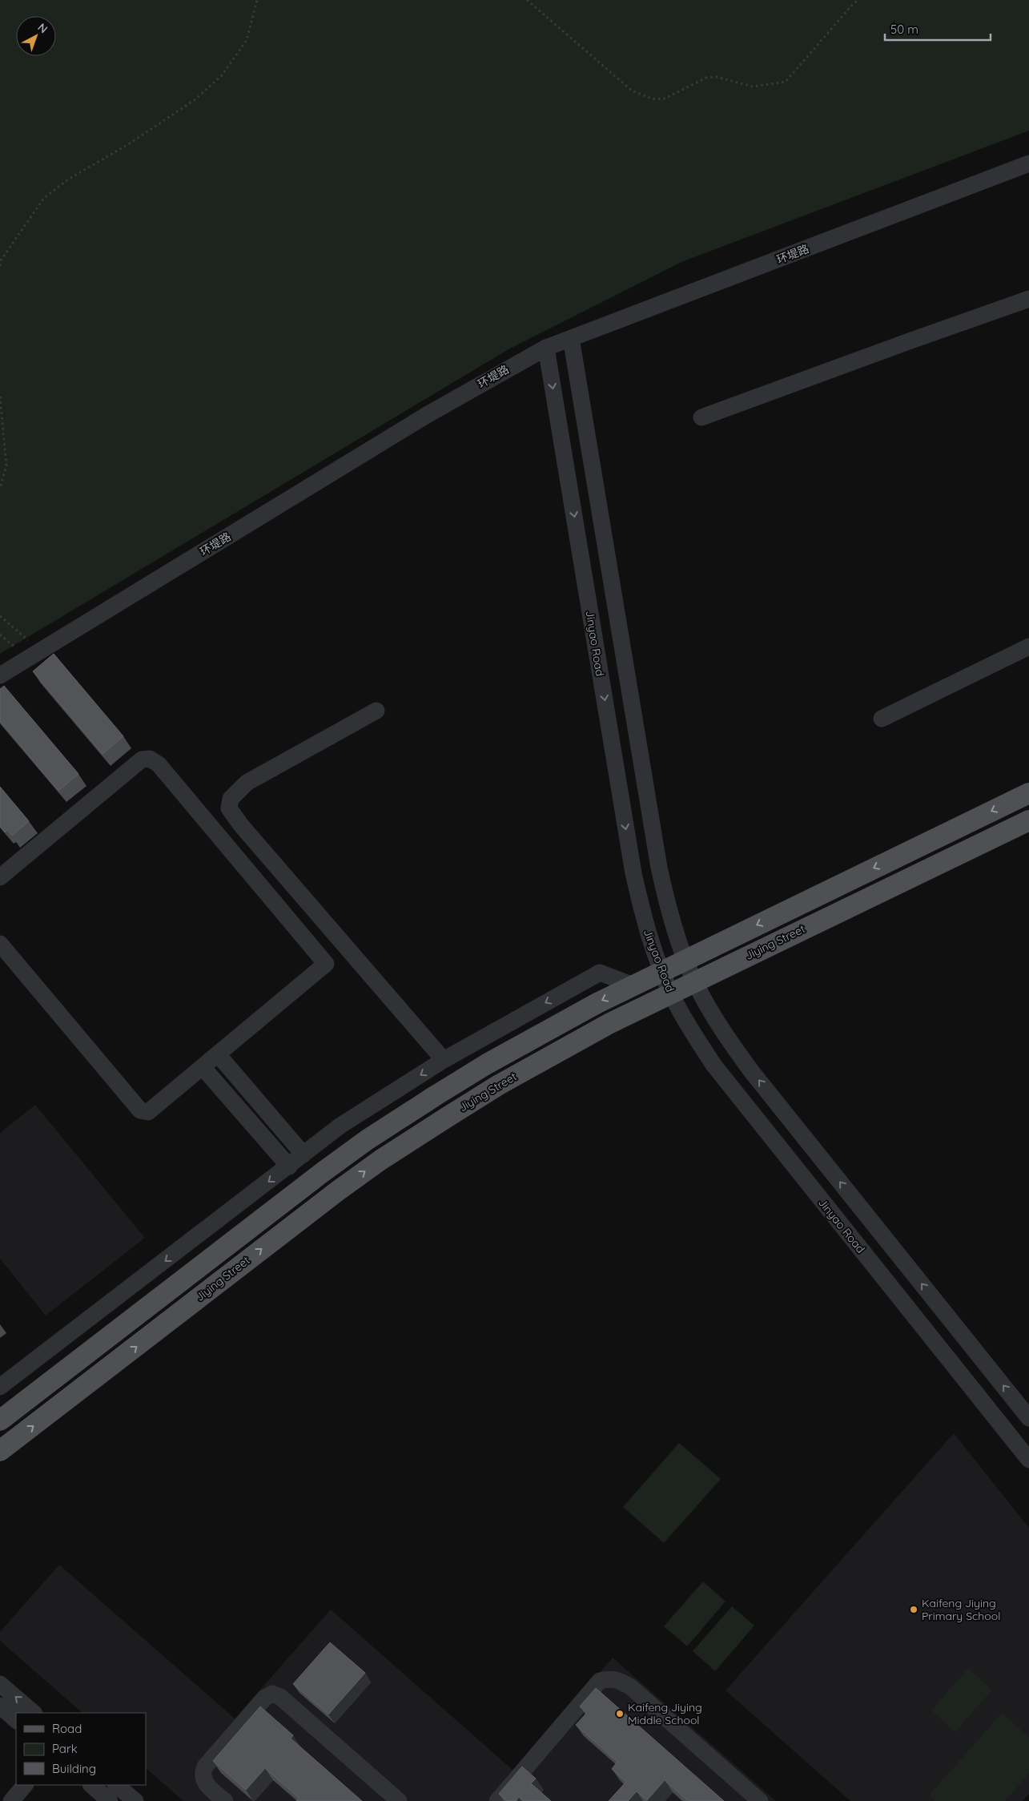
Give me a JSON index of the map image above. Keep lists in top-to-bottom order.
{
  "streets": {
    "main road": ["Jiying Street"],
    "street": ["环堤路", "Jinyao Road"]
  },
  "crossings": [
    ["环堤路", "Jinyao Road"],
    ["Jinyao Road", "Jiying Street"]
  ],
  "places": ["Kaifeng Jiying Primary School", "Kaifeng Jiying Middle School"],
  "legend": ["Road", "Park", "Building"],
  "scale_bar": "50 m",
  "north": "top right"
}
